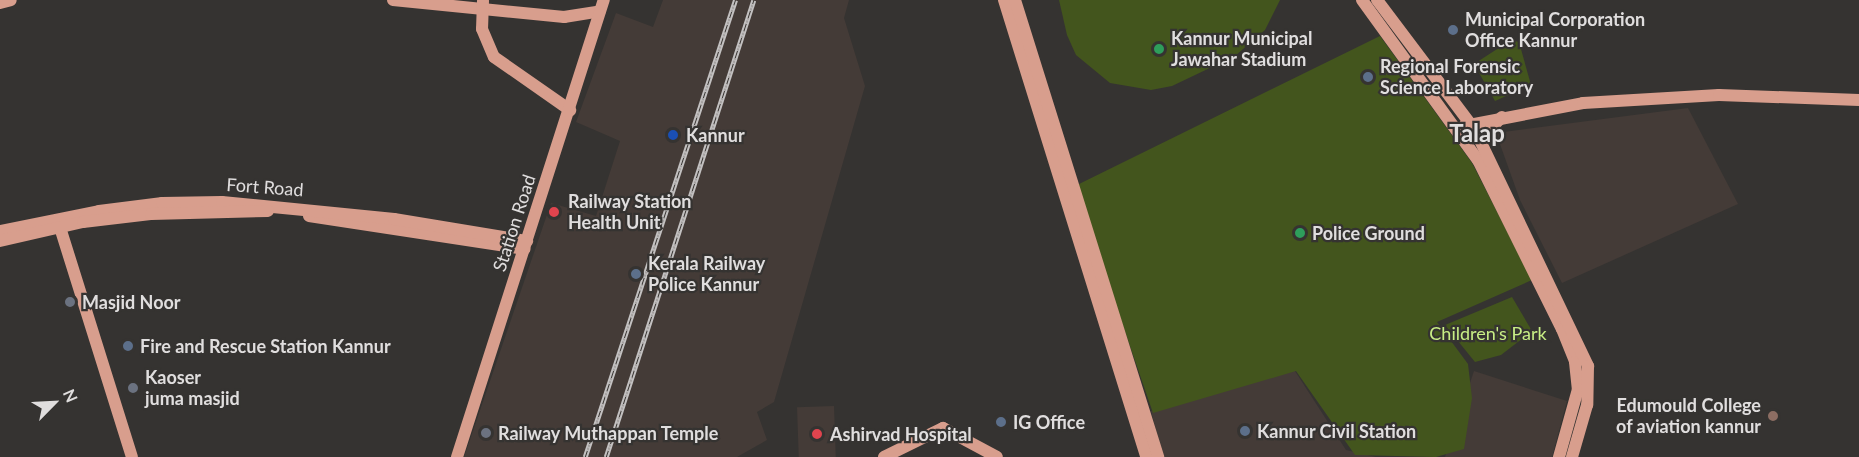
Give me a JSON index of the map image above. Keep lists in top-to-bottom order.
{
  "streets": {
    "main road": ["Fort Road", "Station Road"]
  },
  "crossings": [
    ["Fort Road", "Station Road"]
  ],
  "districts": ["Talap"],
  "parks": ["Children's Park"],
  "places": [
    "Municipal Corporation Office Kannur",
    "Kannur Municipal Jawahar Stadium",
    "Regional Forensic Science Laboratory",
    "Kannur",
    "Railway Station Health Unit",
    "Police Ground",
    "Kerala Railway Police Kannur",
    "Masjid Noor",
    "Fire and Rescue Station Kannur",
    "Kaoser juma masjid",
    "Edumould College of aviation kannur",
    "IG Office",
    "Kannur Civil Station",
    "Railway Muthappan Temple",
    "Ashirvad Hospital"
  ],
  "north": "top right"
}
